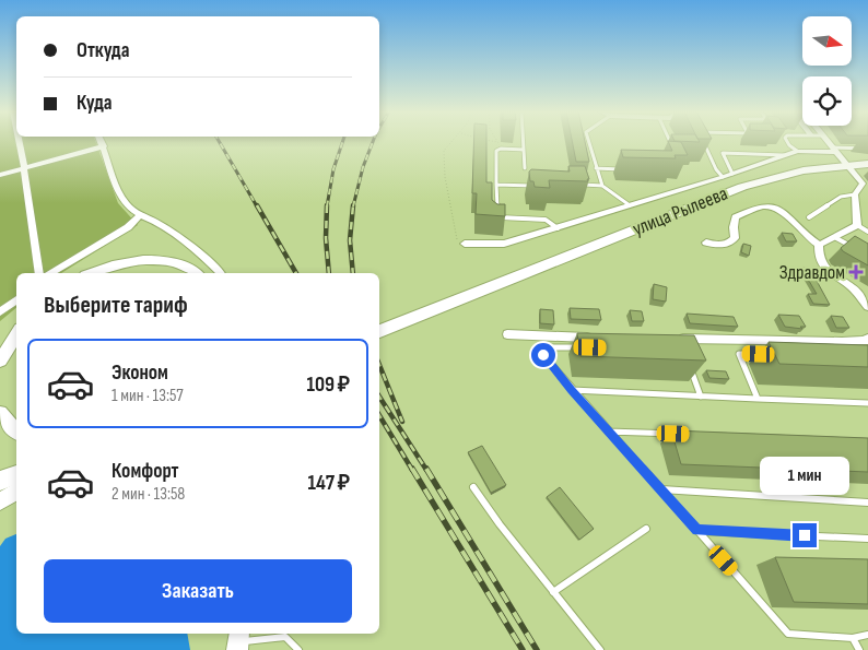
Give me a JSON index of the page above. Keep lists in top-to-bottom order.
{
  "streets": {
    "main road": ["улица Рылеева"]
  },
  "places": {
    "health": ["Здравдом"]
  },
  "north": "right",
  "page": {
    "banner": ["Откуда", "Куда"],
    "heading": "Выберите тариф",
    "list": [
      {
        "name": "Эконом",
        "note": "1 мин · 13:57",
        "value": "109 ₽"
      },
      {
        "name": "Комфорт",
        "note": "2 мин · 13:58",
        "value": "147 ₽"
      }
    ],
    "bubble": "1 мин",
    "buttons": "Заказать"
  }
}
